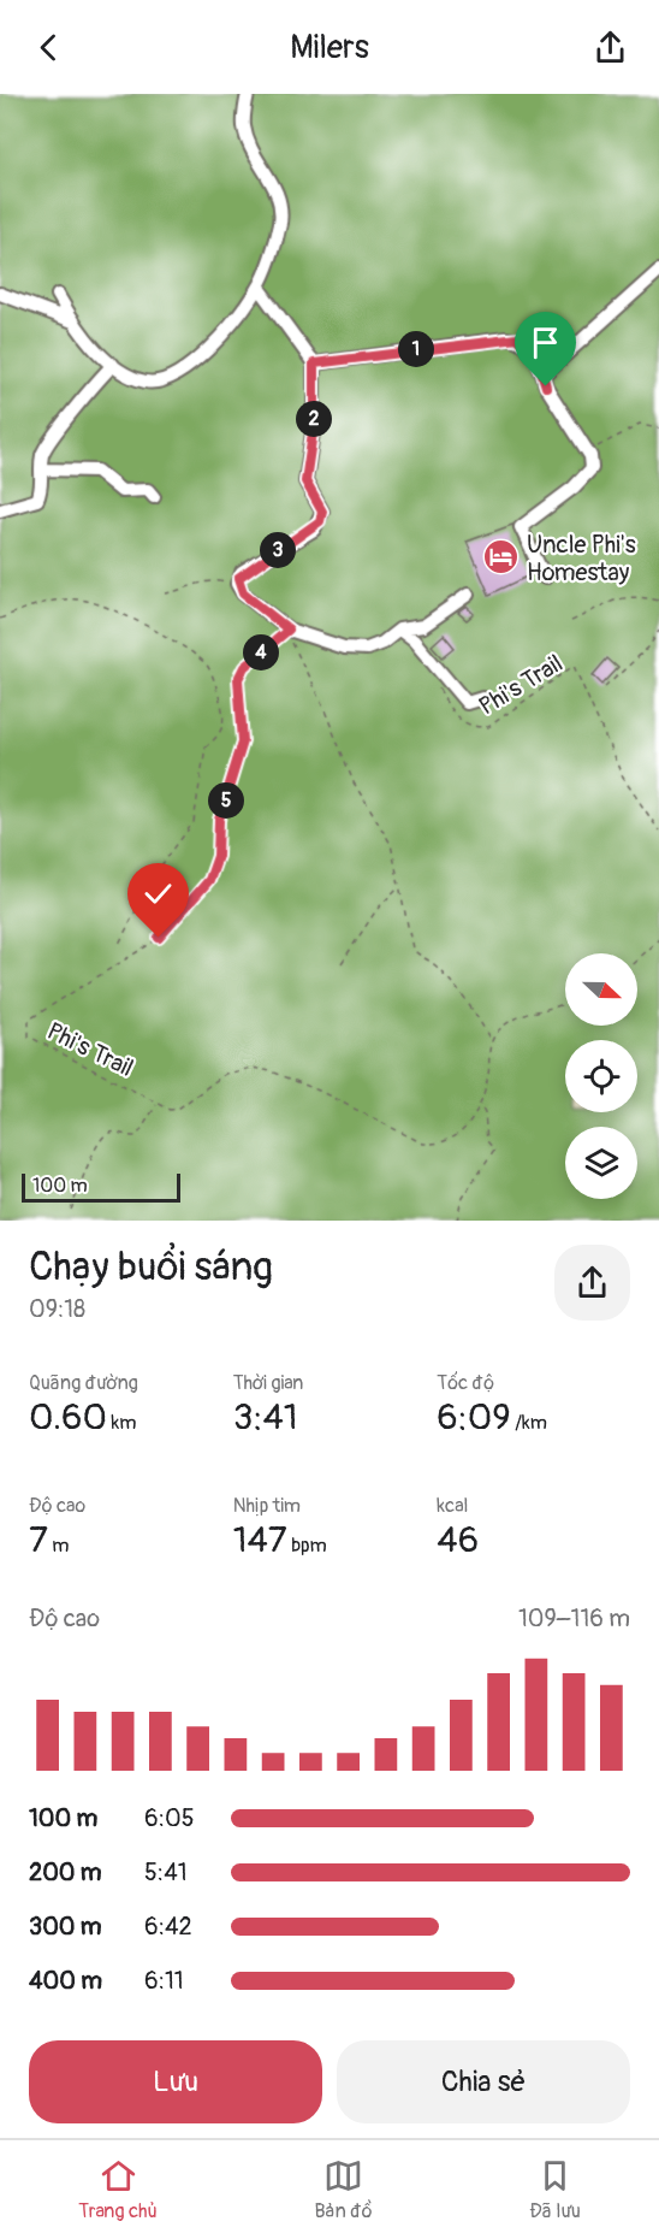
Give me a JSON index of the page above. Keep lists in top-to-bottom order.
{
  "streets": {
    "path": ["Phi's Trail"]
  },
  "places": {
    "hotel": ["Uncle Phi's Homestay"]
  },
  "scale_bar": "100 m",
  "north": "right",
  "page": {
    "header": "Milers",
    "pins": [
      "1",
      "2",
      "3",
      "4",
      "5"
    ],
    "scale": "100 m",
    "heading": ["Chạy buổi sáng", "09:18"],
    "stats": [
      ["Quãng đường", "0.60 km"],
      ["Thời gian", "3:41"],
      ["Tốc độ", "6:09 /km"],
      ["Độ cao", "7 m"],
      ["Nhịp tim", "147 bpm"],
      ["kcal", "46"]
    ],
    "chart": ["Độ cao", "109–116 m"],
    "list": [
      {
        "name": "100 m",
        "note": "6:05"
      },
      {
        "name": "200 m",
        "note": "5:41"
      },
      {
        "name": "300 m",
        "note": "6:42"
      },
      {
        "name": "400 m",
        "note": "6:11"
      }
    ],
    "buttons": ["Lưu", "Chia sẻ"],
    "tabs": ["Trang chủ", "Bản đồ", "Đã lưu"]
  }
}
